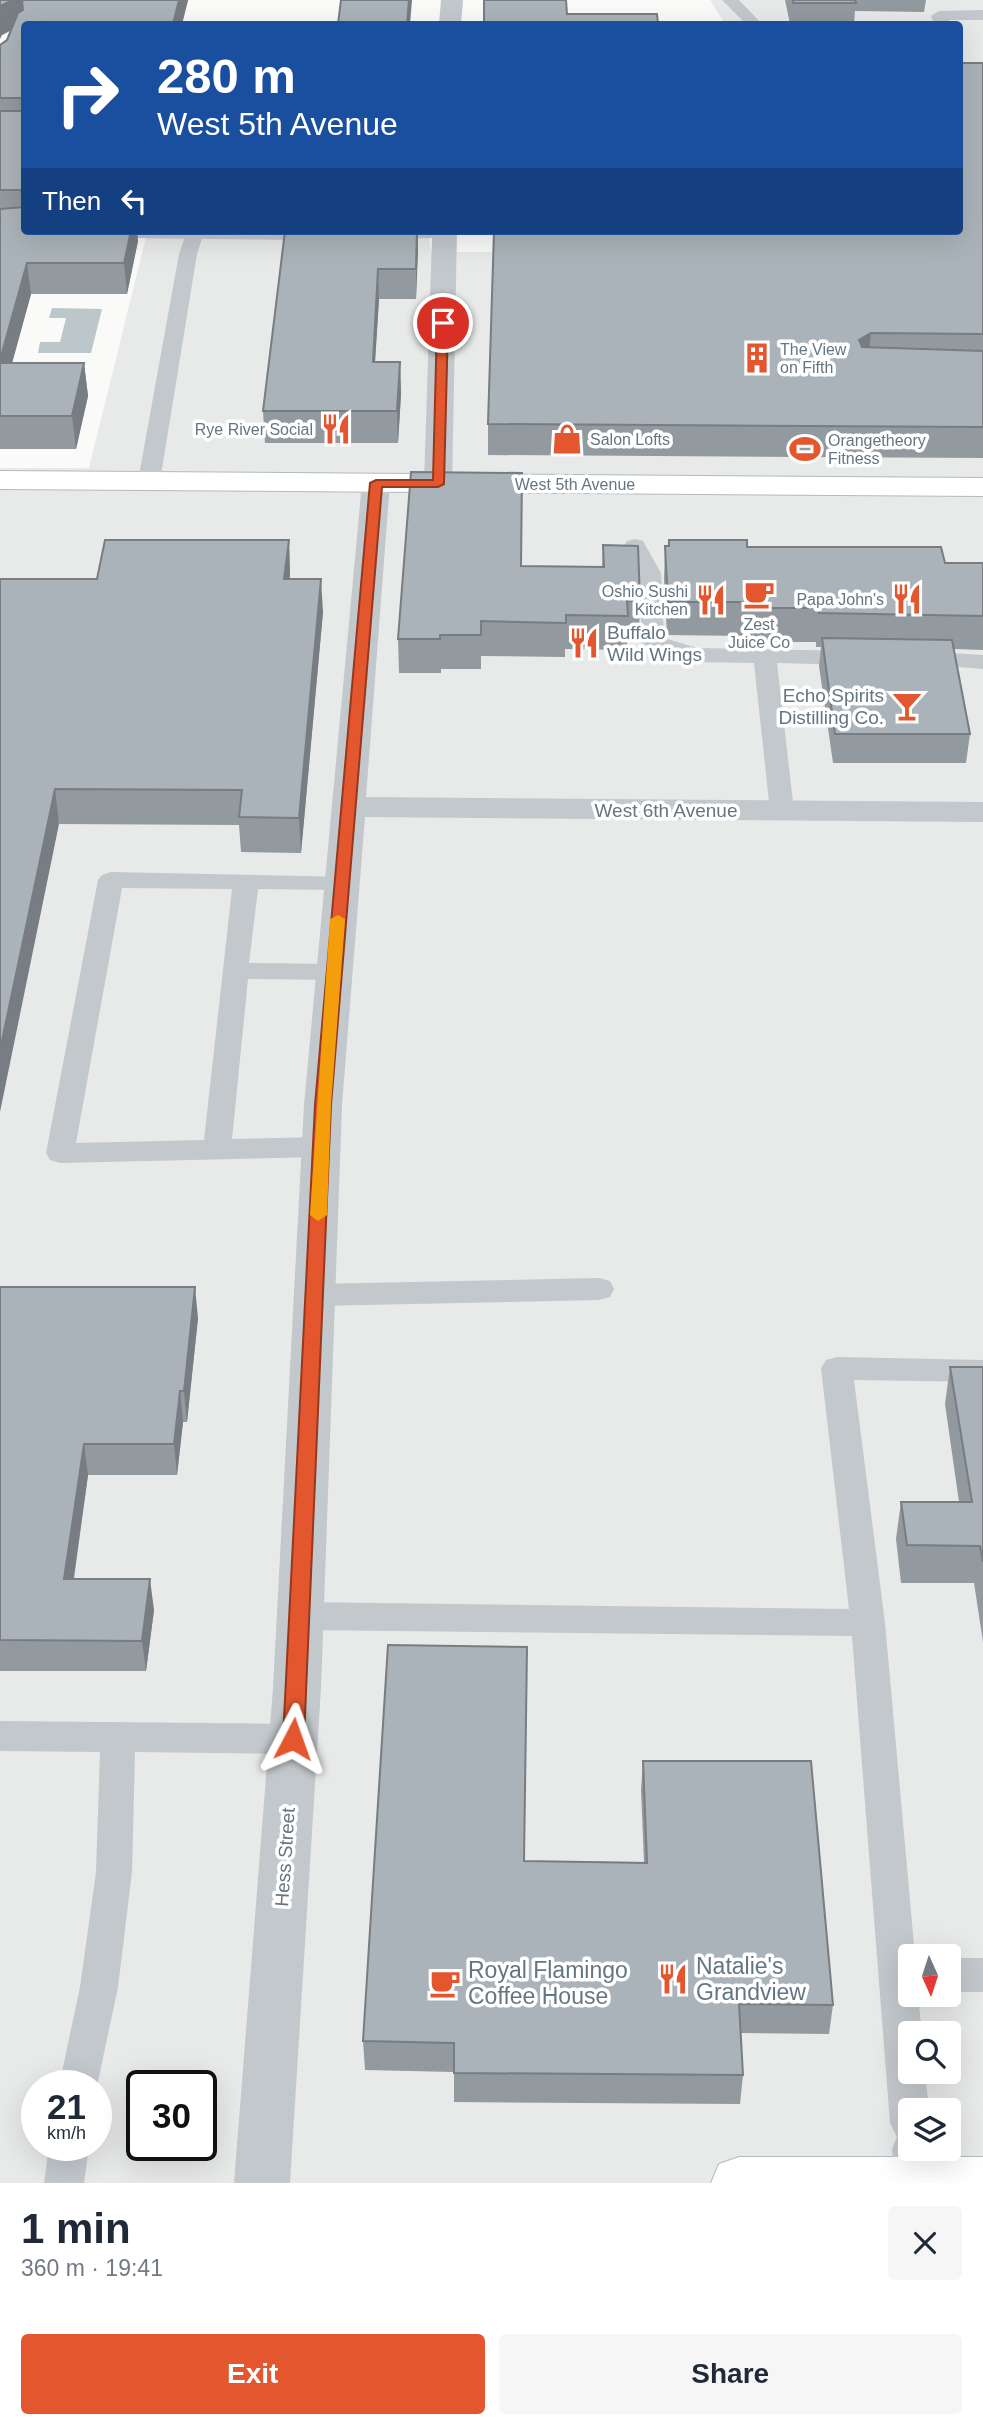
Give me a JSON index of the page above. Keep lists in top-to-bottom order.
{
  "streets": {
    "main road": ["West 5th Avenue"],
    "street": ["West 6th Avenue", "Hess Street"]
  },
  "crossings": [
    ["West 5th Avenue", "Hess Street"],
    ["West 6th Avenue", "Hess Street"]
  ],
  "places": {
    "building": ["The View on Fifth"],
    "restaurant": [
      "Rye River Social",
      "Papa John's",
      "Oshio Sushi Kitchen",
      "Buffalo Wild Wings",
      "Natalie's Grandview"
    ],
    "shop": ["Salon Lofts"],
    "sports": ["Orangetheory Fitness"],
    "cafe": ["Zest Juice Co", "Royal Flamingo Coffee House"],
    "bar": ["Echo Spirits Distilling Co."]
  },
  "north": "bottom",
  "page": {
    "turn": ["280 m", "West 5th Avenue"],
    "then": "Then",
    "speed": "21 km/h",
    "limit": "30",
    "heading": ["1 min", "360 m · 19:41"],
    "buttons": ["Exit", "Share"]
  }
}
